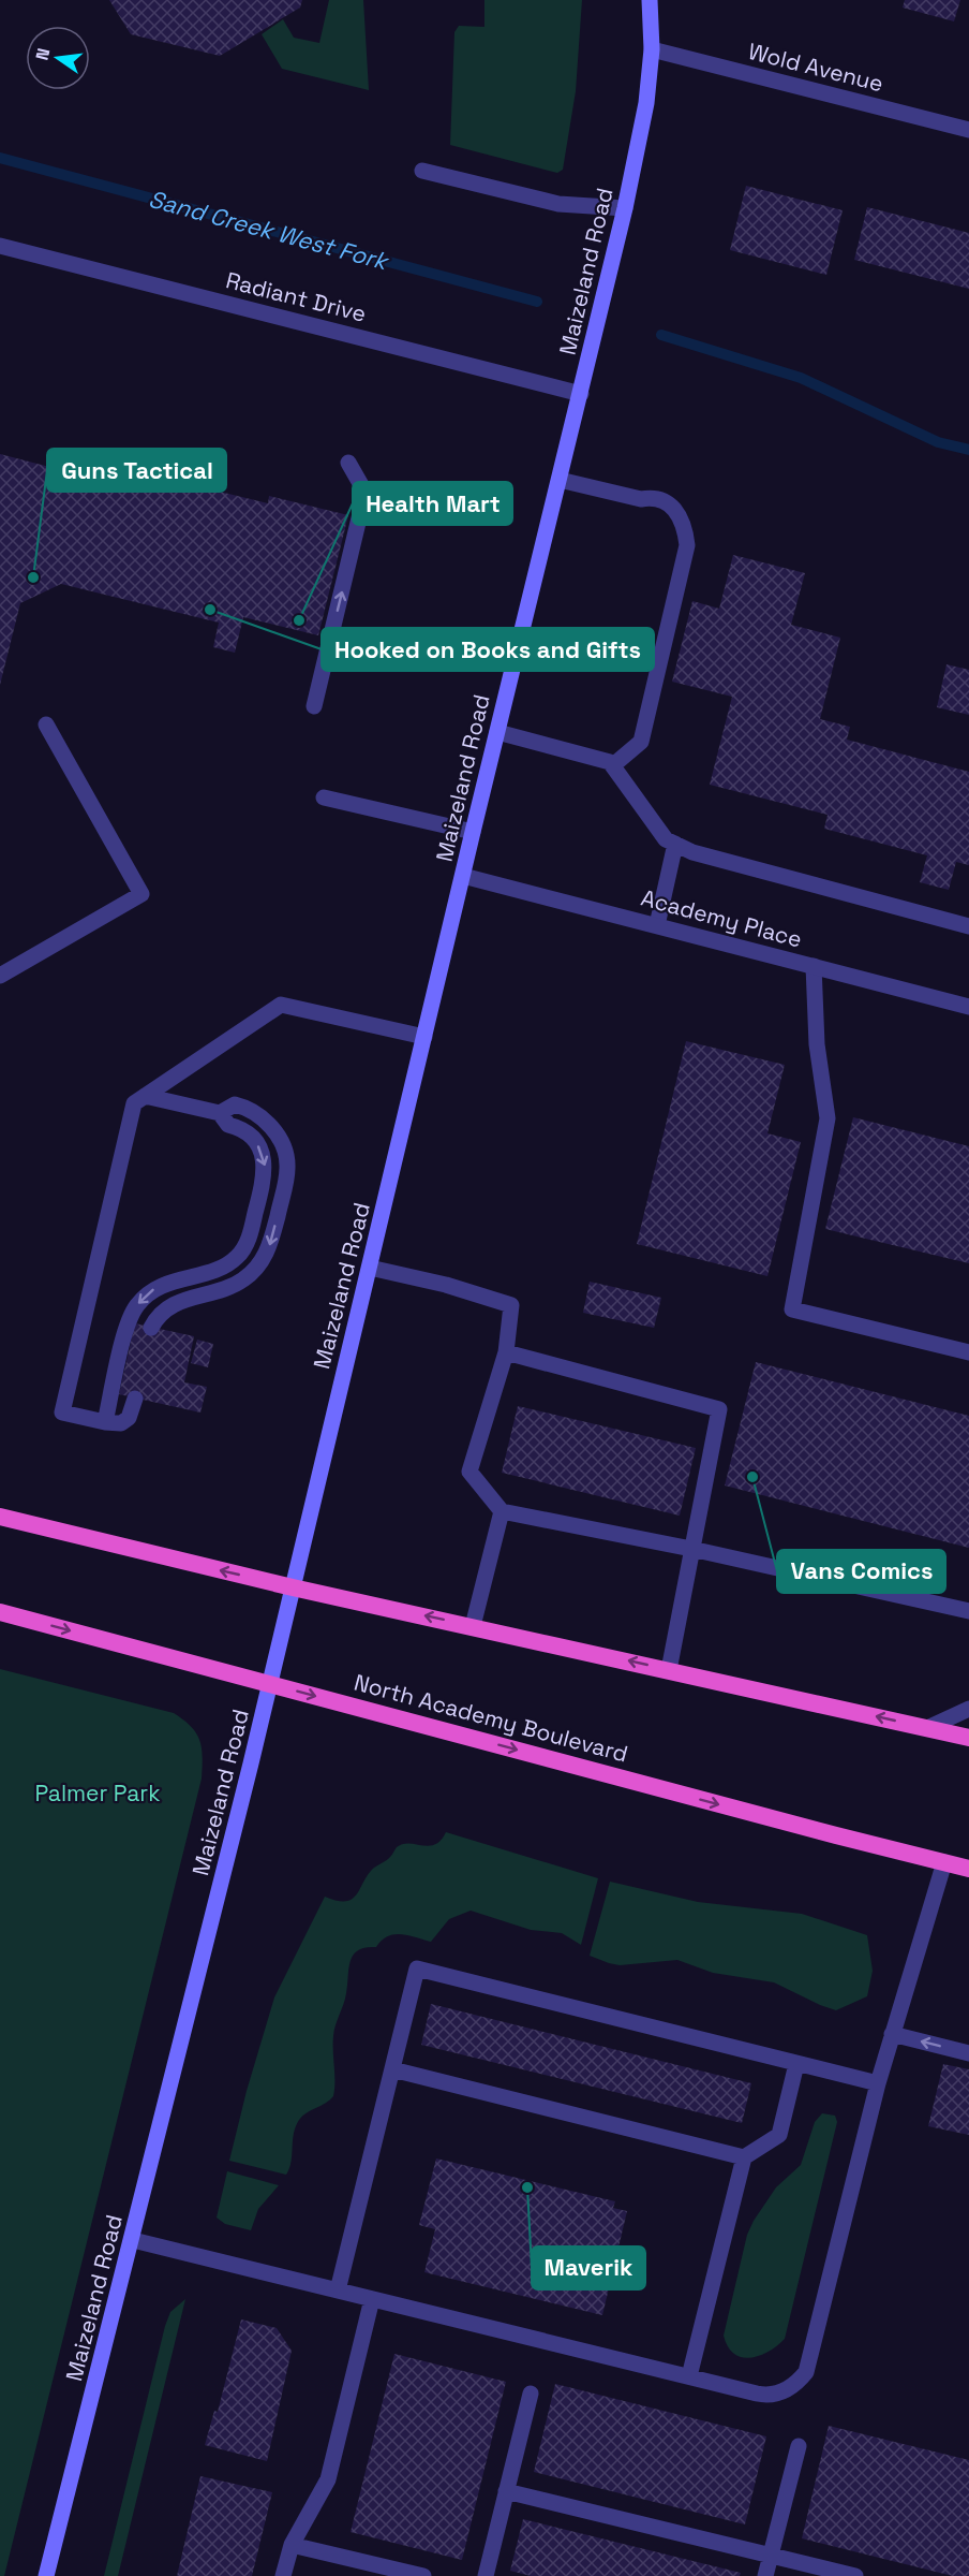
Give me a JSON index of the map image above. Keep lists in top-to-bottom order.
{
  "streets": {
    "highway": ["North Academy Boulevard"],
    "main road": ["Maizeland Road"],
    "street": ["Wold Avenue", "Radiant Drive", "Academy Place"]
  },
  "crossings": [
    ["Wold Avenue", "Maizeland Road"],
    ["Maizeland Road", "Radiant Drive"],
    ["Maizeland Road", "Academy Place"],
    ["Maizeland Road", "North Academy Boulevard"]
  ],
  "water": ["Sand Creek West Fork"],
  "parks": ["Palmer Park"],
  "places": [
    "Guns Tactical",
    "Hooked on Books and Gifts",
    "Health Mart",
    "Vans Comics",
    "Maverik"
  ],
  "north": "left"
}
